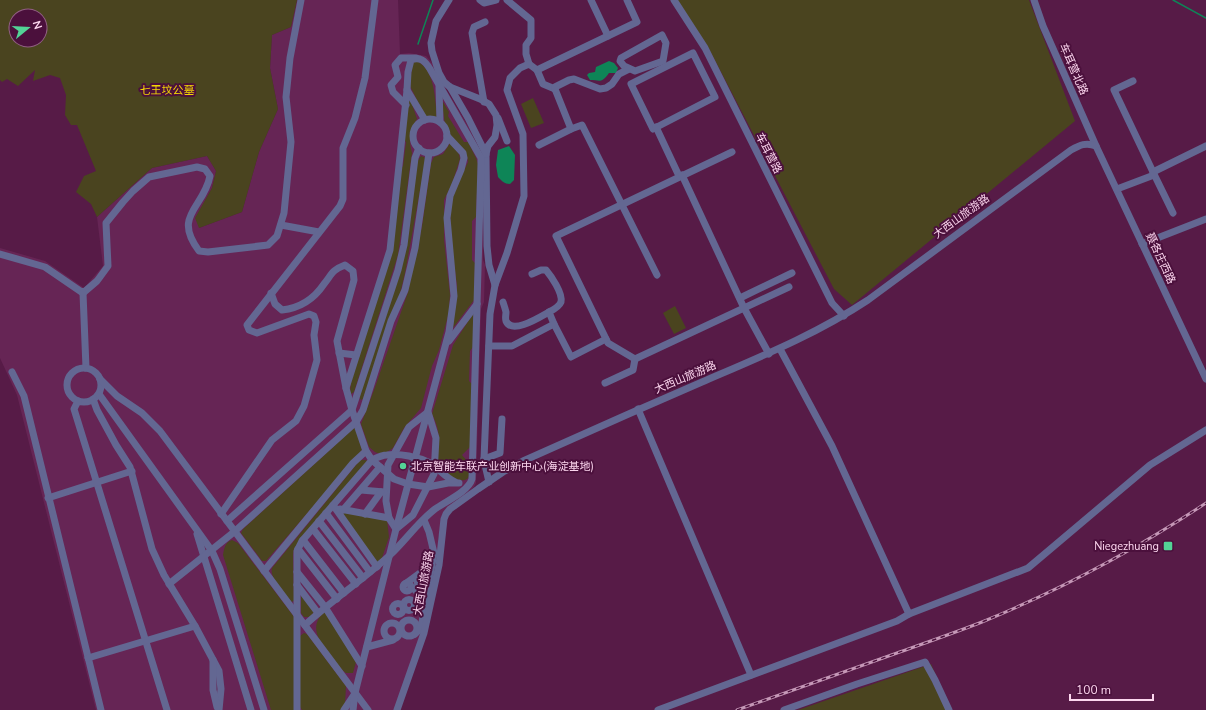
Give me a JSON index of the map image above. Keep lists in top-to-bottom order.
{
  "streets": {
    "street": [
      "车耳营北路",
      "车耳营路",
      "大西山旅游路",
      "聂各庄西路"
    ]
  },
  "crossings": [
    ["车耳营北路", "大西山旅游路"],
    ["车耳营北路", "聂各庄西路"],
    ["车耳营路", "大西山旅游路"],
    ["大西山旅游路", "聂各庄西路"]
  ],
  "parks": ["七王坟公墓"],
  "places": {
    "other": ["北京智能车联产业创新中心(海淀基地)"],
    "transit": ["Niegezhuang"]
  },
  "scale_bar": "100 m",
  "north": "right"
}
